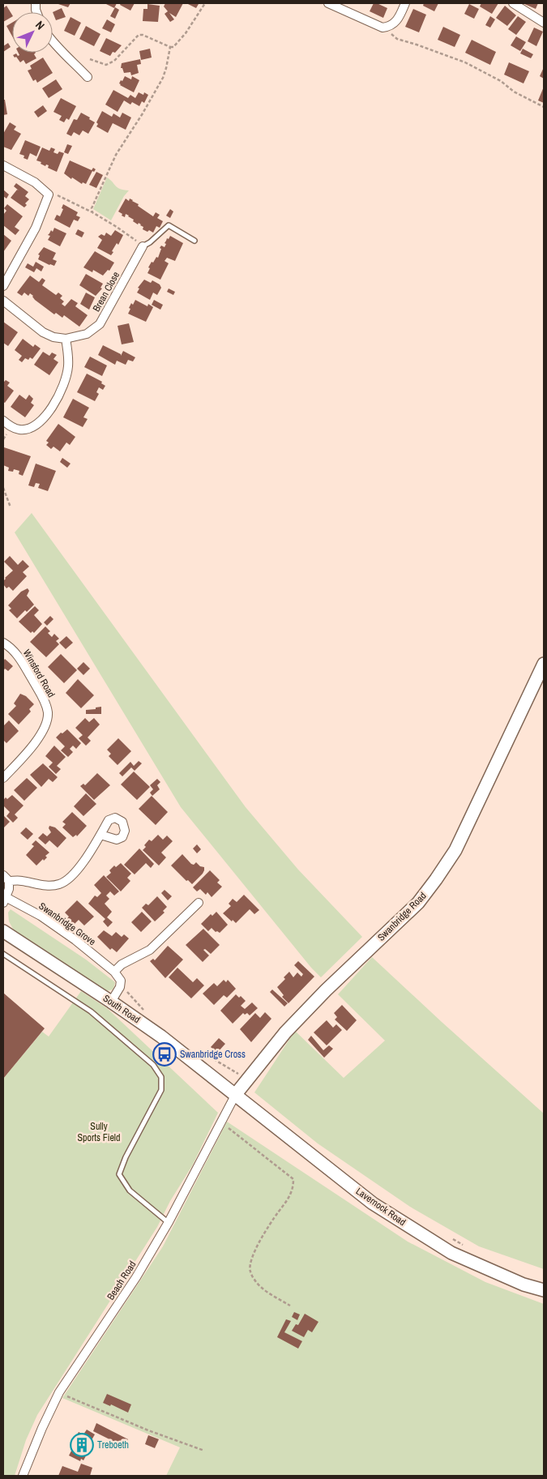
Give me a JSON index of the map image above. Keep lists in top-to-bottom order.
{
  "streets": {
    "main road": ["Swanbridge Road", "South Road", "Lavernock Road"],
    "street": [
      "Brean Close",
      "Winsford Road",
      "Swanbridge Grove",
      "Beach Road"
    ]
  },
  "crossings": [
    ["Swanbridge Road", "South Road"],
    ["Swanbridge Road", "Lavernock Road"],
    ["Swanbridge Road", "Beach Road"],
    ["South Road", "Lavernock Road"],
    ["South Road", "Beach Road"],
    ["Lavernock Road", "Beach Road"]
  ],
  "parks": ["Sully Sports Field"],
  "places": {
    "bus stop": ["Swanbridge Cross"],
    "building": ["Treboeth"]
  },
  "north": "top right"
}
